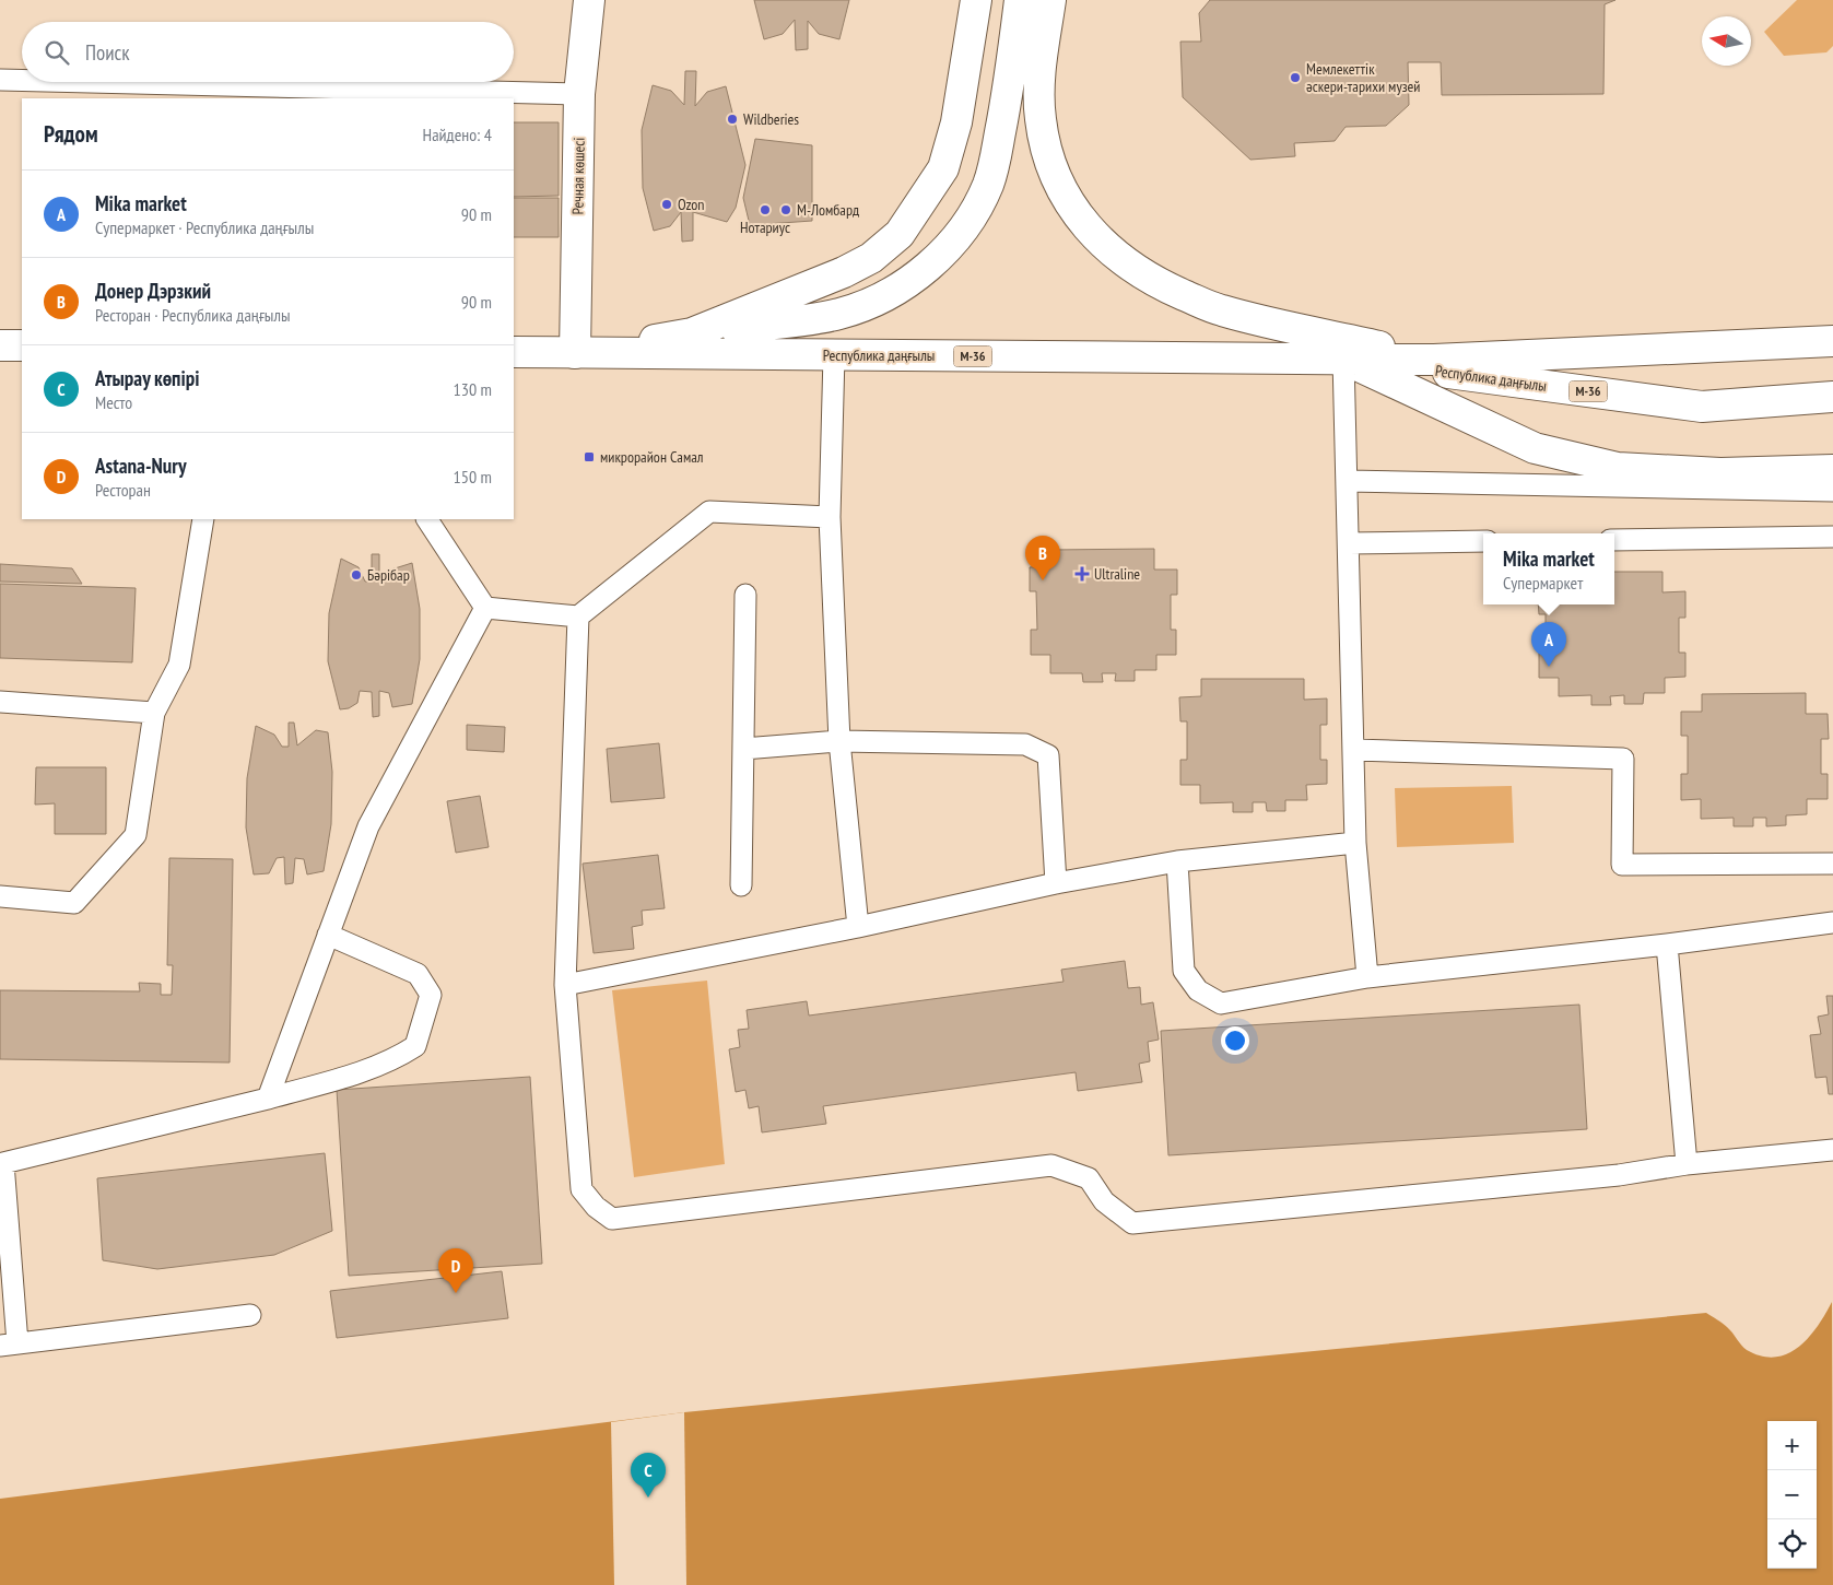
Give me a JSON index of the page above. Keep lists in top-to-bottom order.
{
  "streets": {
    "main road": ["Речная көшесі", "Республика даңғылы", "M-36"]
  },
  "crossings": [
    ["Речная көшесі", "Республика даңғылы"]
  ],
  "places": {
    "other": [
      "Мемлекеттік әскери-тарихи музей",
      "Wildberies",
      "Ozon",
      "Нотариус",
      "М-Ломбард",
      "Бәрібар"
    ],
    "transit": ["микрорайон Самал"],
    "health": ["Ultraline"]
  },
  "north": "left",
  "page": {
    "search": "Поиск",
    "heading": ["Рядом", "Найдено: 4"],
    "list": [
      {
        "mark": "A",
        "name": "Mika market",
        "note": "Супермаркет · Республика даңғылы",
        "value": "90 m"
      },
      {
        "mark": "B",
        "name": "Донер Дэрзкий",
        "note": "Ресторан · Республика даңғылы",
        "value": "90 m"
      },
      {
        "mark": "C",
        "name": "Атырау көпірі",
        "note": "Место",
        "value": "130 m"
      },
      {
        "mark": "D",
        "name": "Astana-Nury",
        "note": "Ресторан",
        "value": "150 m"
      }
    ],
    "popup": ["Mika market", "Супермаркет"],
    "pins": [
      "B",
      "A",
      "D",
      "C"
    ],
    "map_buttons": ["+", "−"]
  }
}
